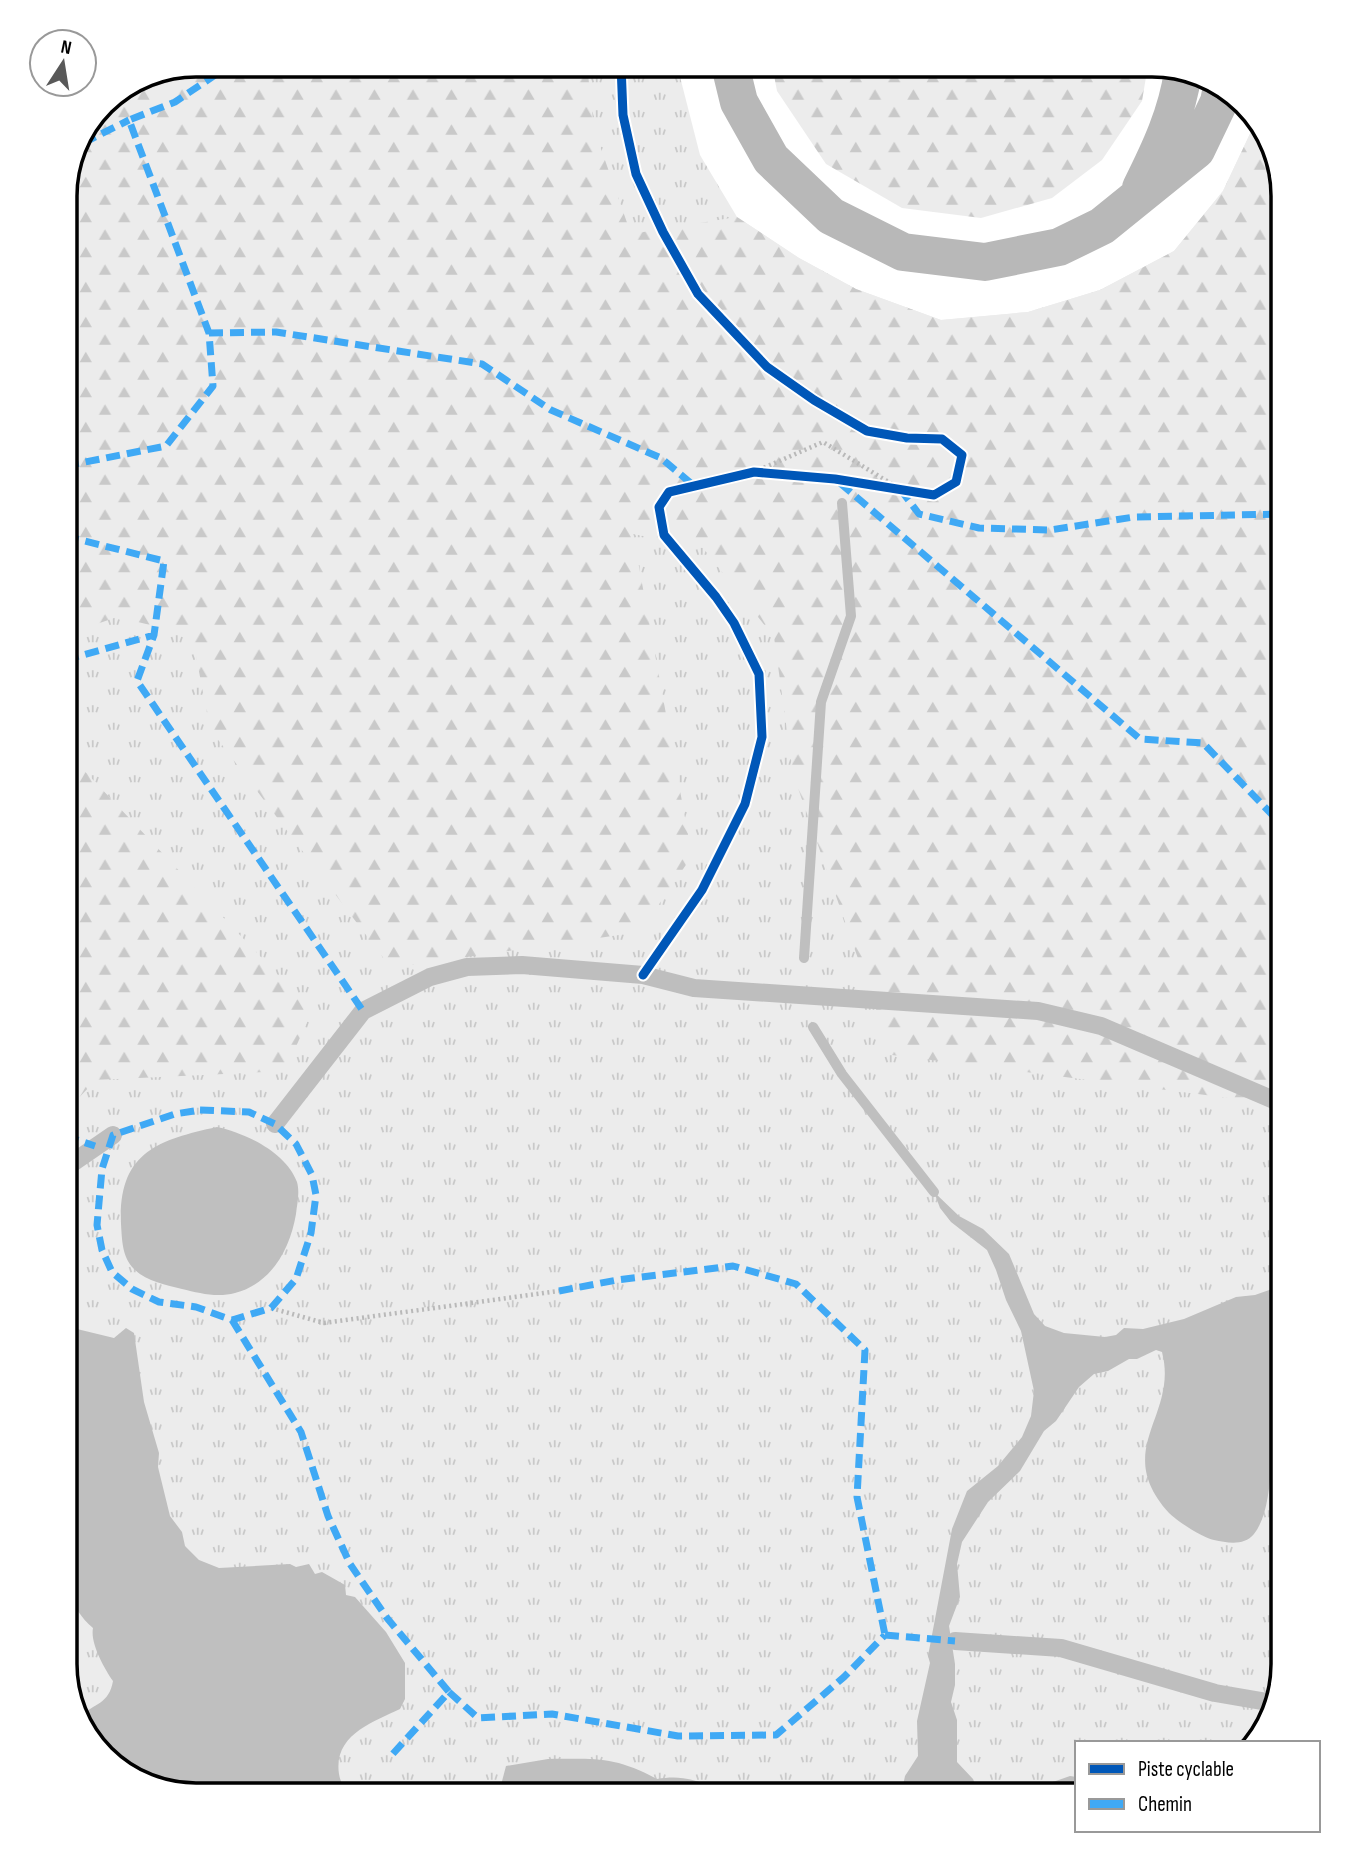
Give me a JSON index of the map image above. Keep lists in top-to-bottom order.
{
  "legend": ["Piste cyclable", "Chemin"],
  "north": "top"
}
